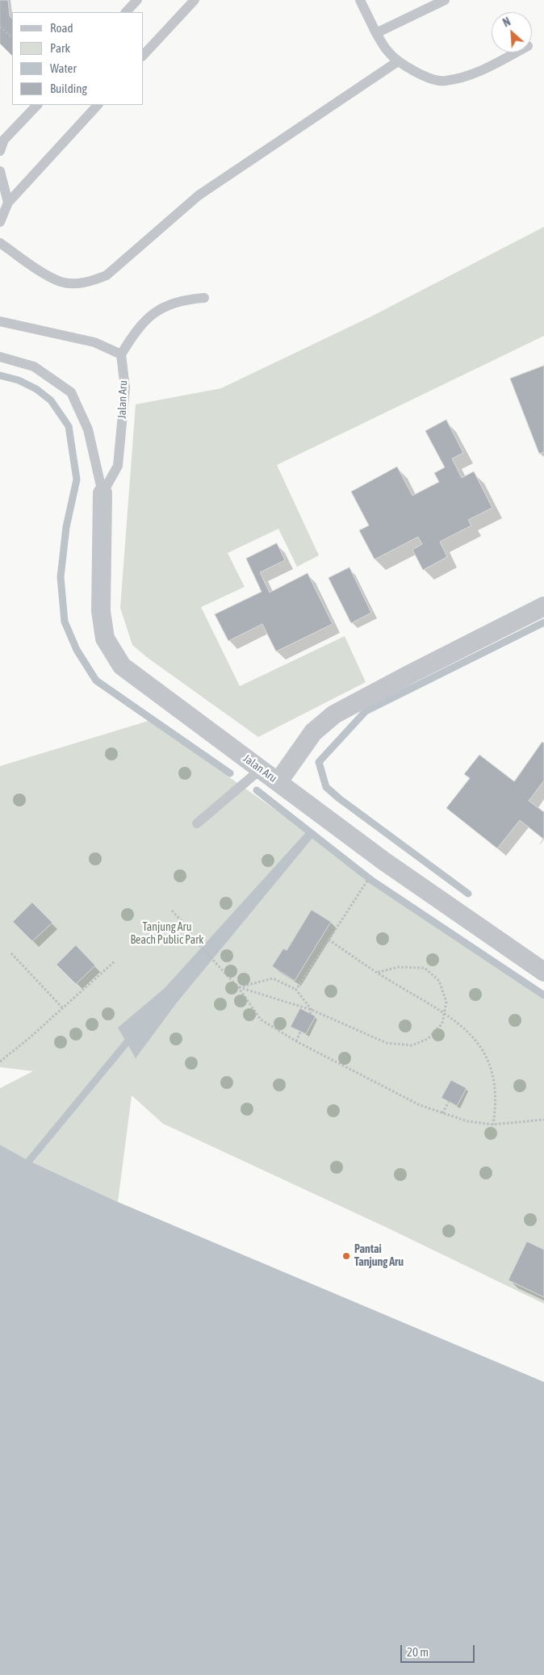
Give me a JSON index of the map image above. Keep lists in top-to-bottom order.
{
  "streets": {
    "street": ["Jalan Aru"]
  },
  "parks": ["Tanjung Aru Beach Public Park"],
  "places": ["Pantai Tanjung Aru"],
  "legend": [
    "Road",
    "Park",
    "Water",
    "Building"
  ],
  "scale_bar": "20 m",
  "north": "top left"
}
